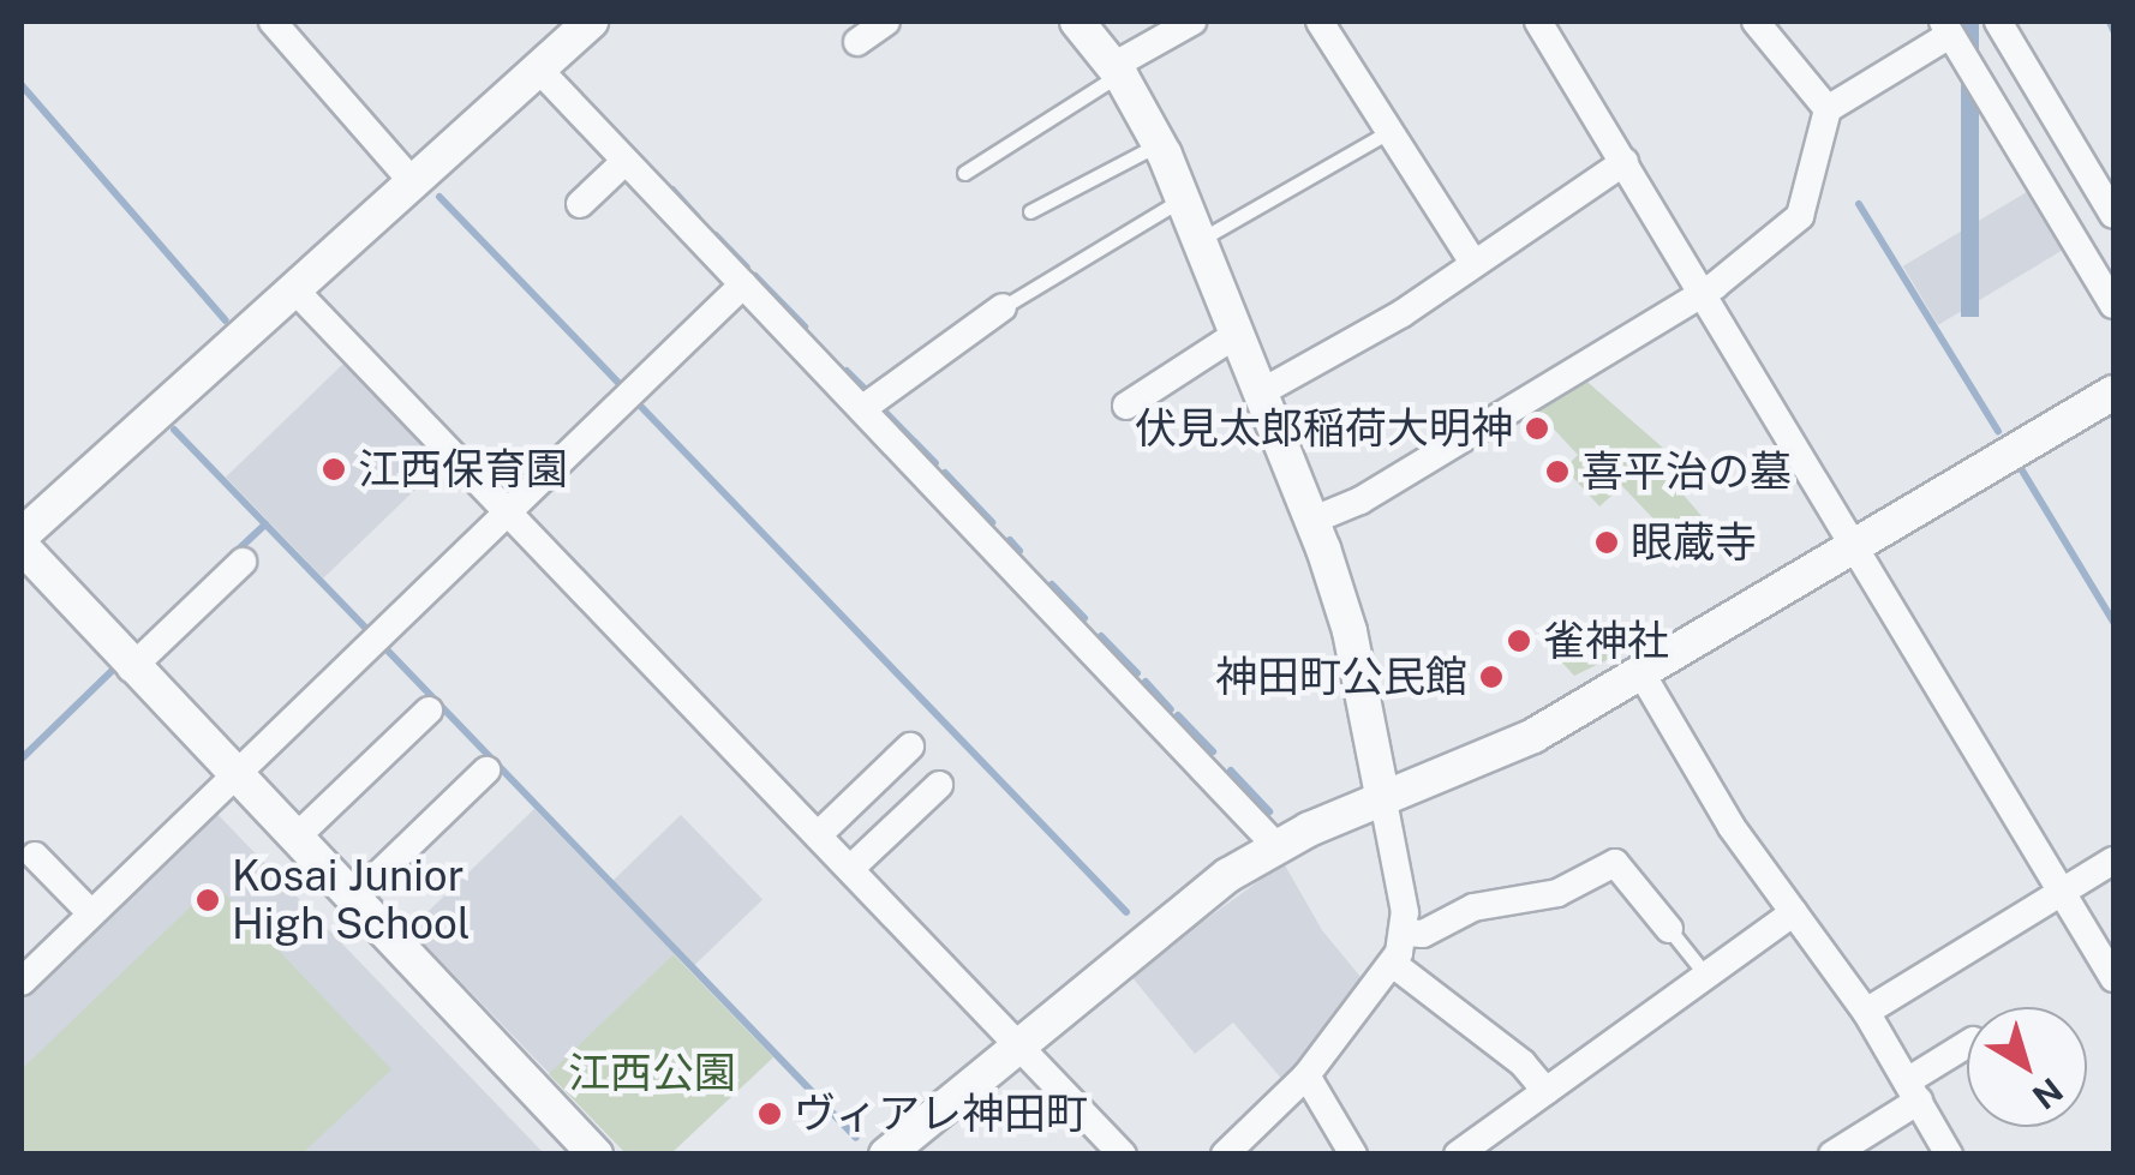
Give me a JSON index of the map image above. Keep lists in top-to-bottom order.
{
  "parks": ["江西公園"],
  "places": [
    "伏見太郎稲荷大明神",
    "江西保育園",
    "喜平治の墓",
    "眼蔵寺",
    "雀神社",
    "神田町公民館",
    "Kosai Junior High School",
    "ヴィアレ神田町"
  ],
  "north": "bottom right"
}
